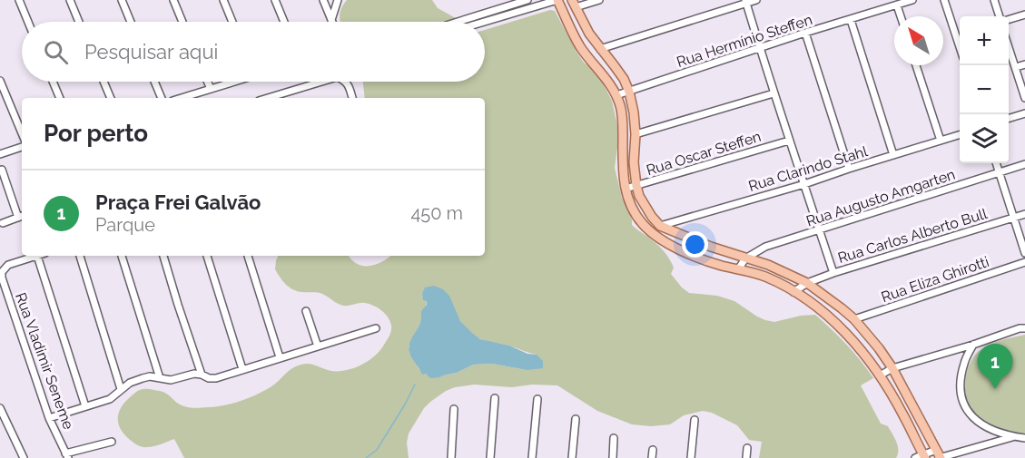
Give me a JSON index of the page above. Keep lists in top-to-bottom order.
{
  "streets": {
    "street": [
      "Rua Hermínio Steffen",
      "Rua Oscar Steffen",
      "Rua Clarindo Stahl",
      "Rua Augusto Amgarten",
      "Rua Carlos Alberto Bull",
      "Rua Eliza Ghirotti",
      "Rua Vladimir Seneme"
    ]
  },
  "north": "top left",
  "page": {
    "map_buttons": ["+", "−"],
    "search": "Pesquisar aqui",
    "heading": "Por perto",
    "list": [
      {
        "mark": "1",
        "name": "Praça Frei Galvão",
        "note": "Parque",
        "value": "450 m"
      }
    ],
    "pins": "1"
  }
}
